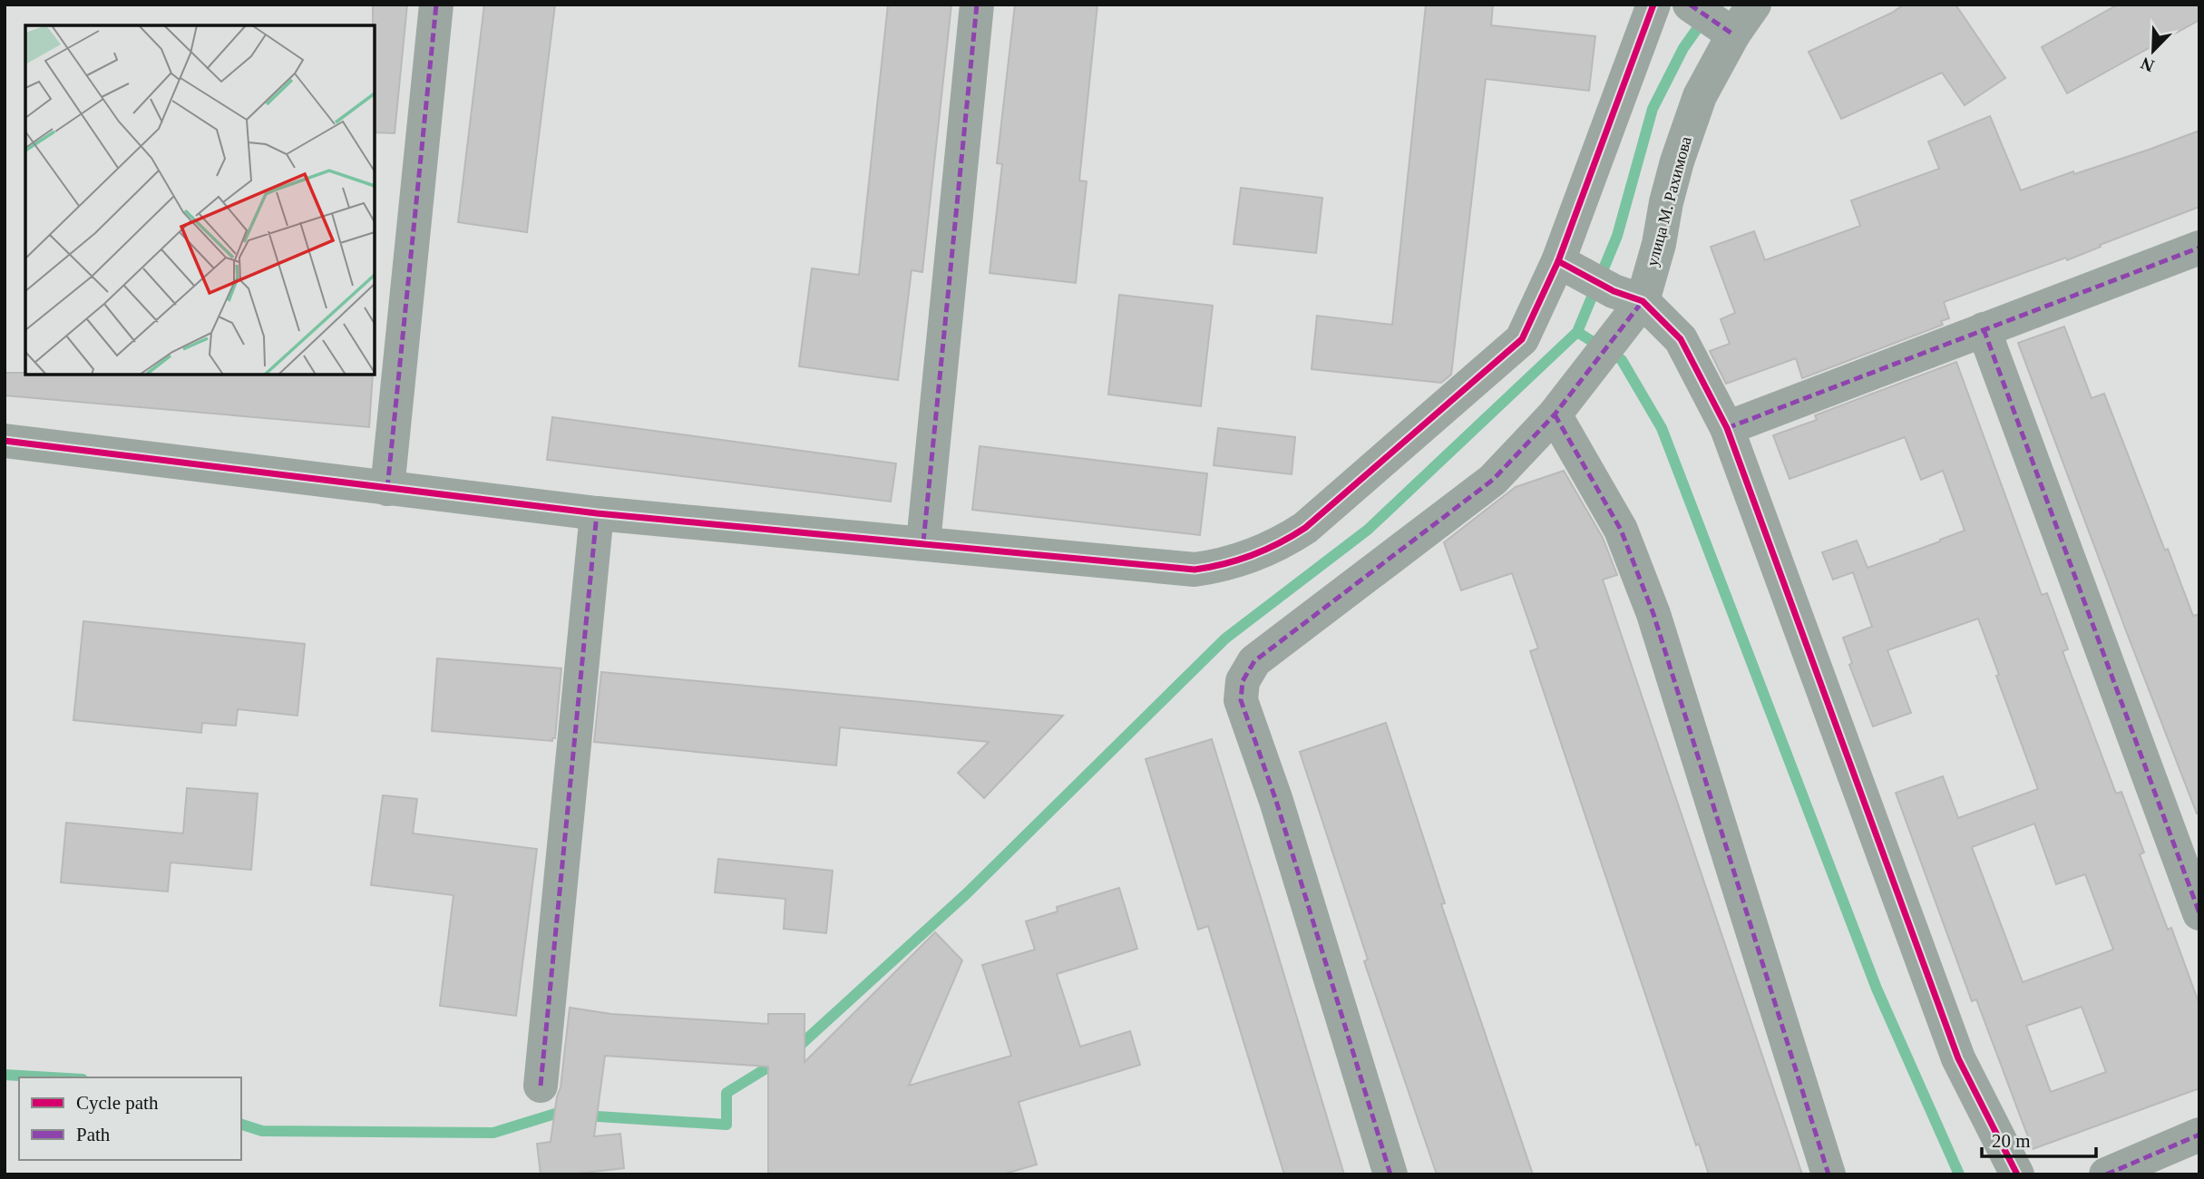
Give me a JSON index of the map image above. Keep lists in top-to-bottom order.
{
  "streets": {
    "street": ["улица М. Рахимова"]
  },
  "legend": ["Cycle path", "Path"],
  "scale_bar": "20 m",
  "north": "bottom left"
}
